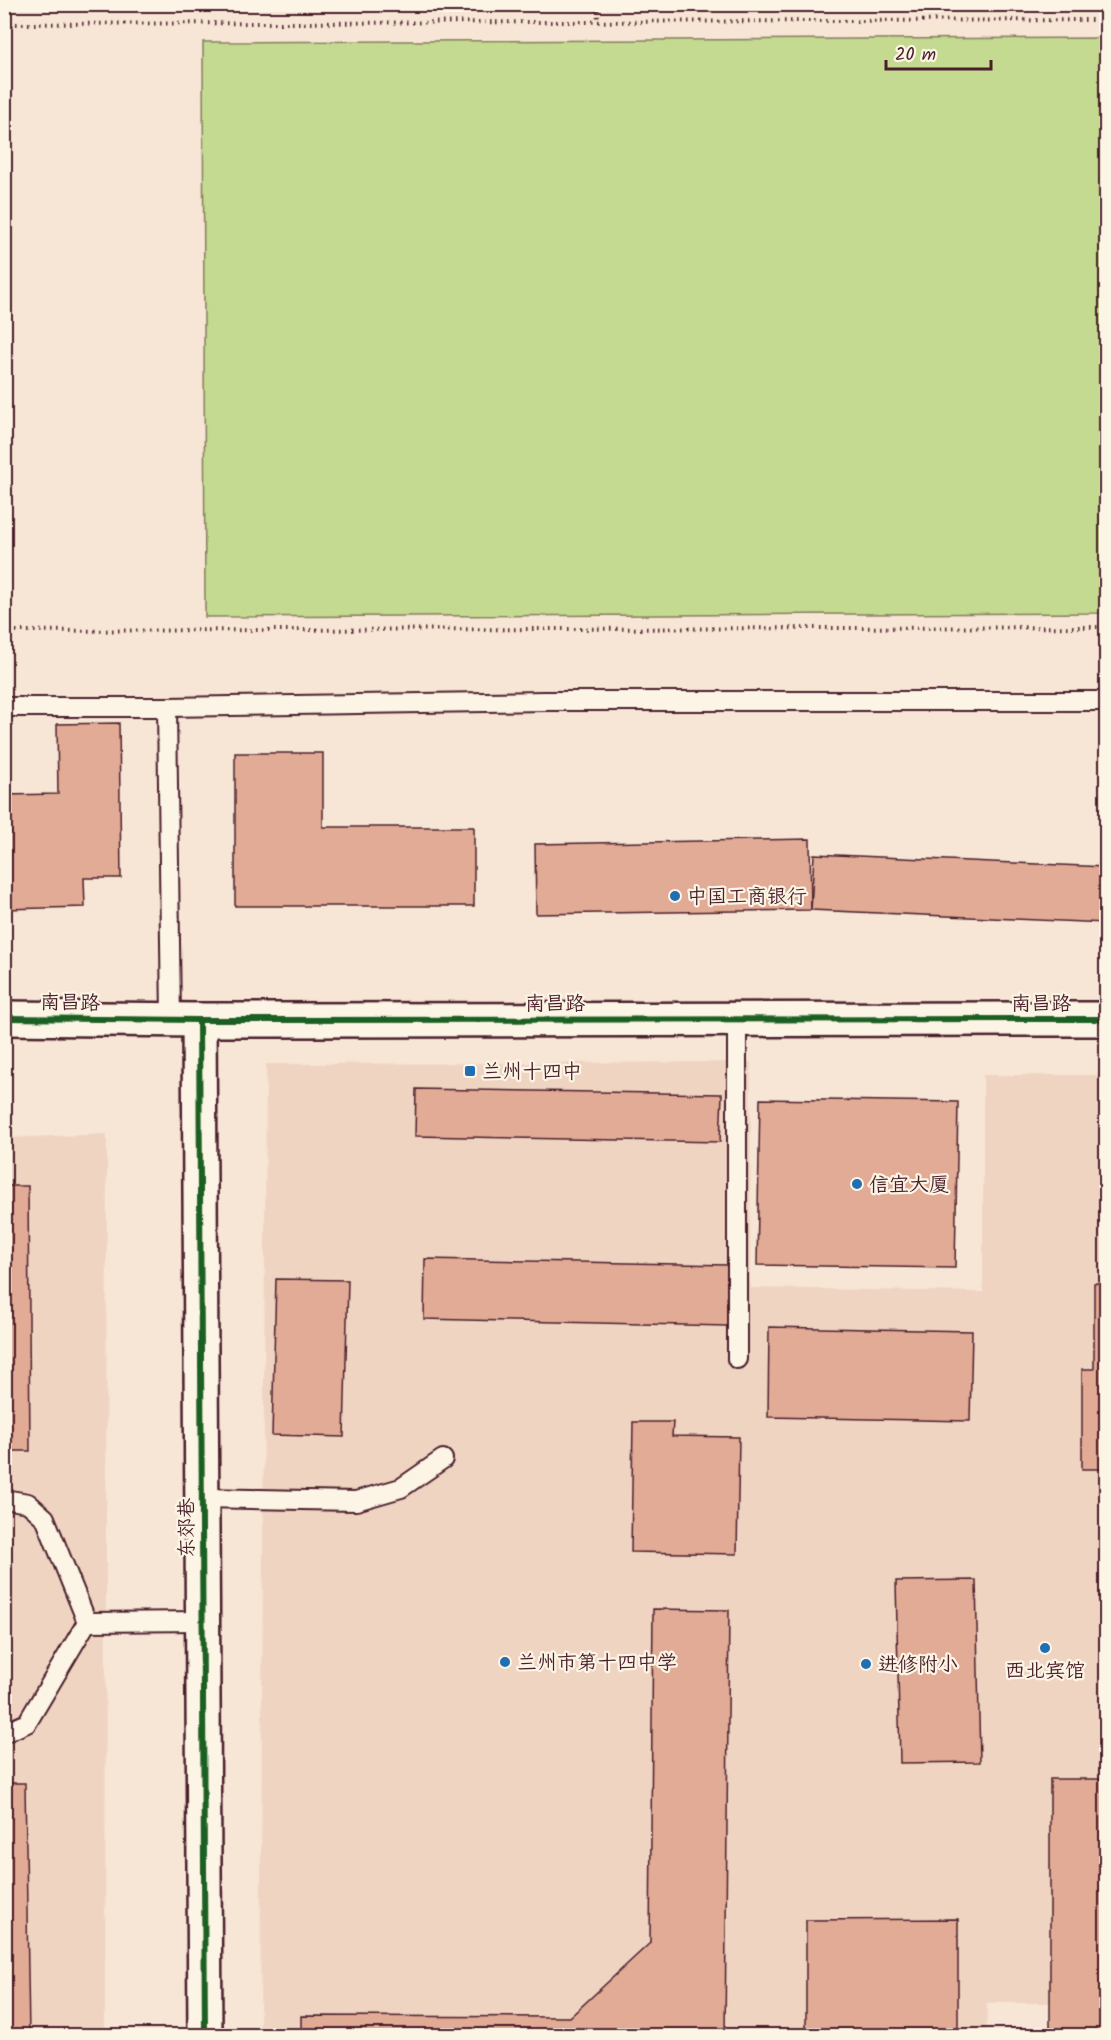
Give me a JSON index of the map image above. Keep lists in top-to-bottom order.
{
  "streets": {
    "main road": ["南昌路", "东郊巷"]
  },
  "crossings": [
    ["南昌路", "东郊巷"]
  ],
  "places": {
    "other": [
      "中国工商银行",
      "信宜大厦",
      "西北宾馆",
      "兰州市第十四中学",
      "进修附小"
    ],
    "transit": ["兰州十四中"]
  },
  "scale_bar": "20 m"
}
